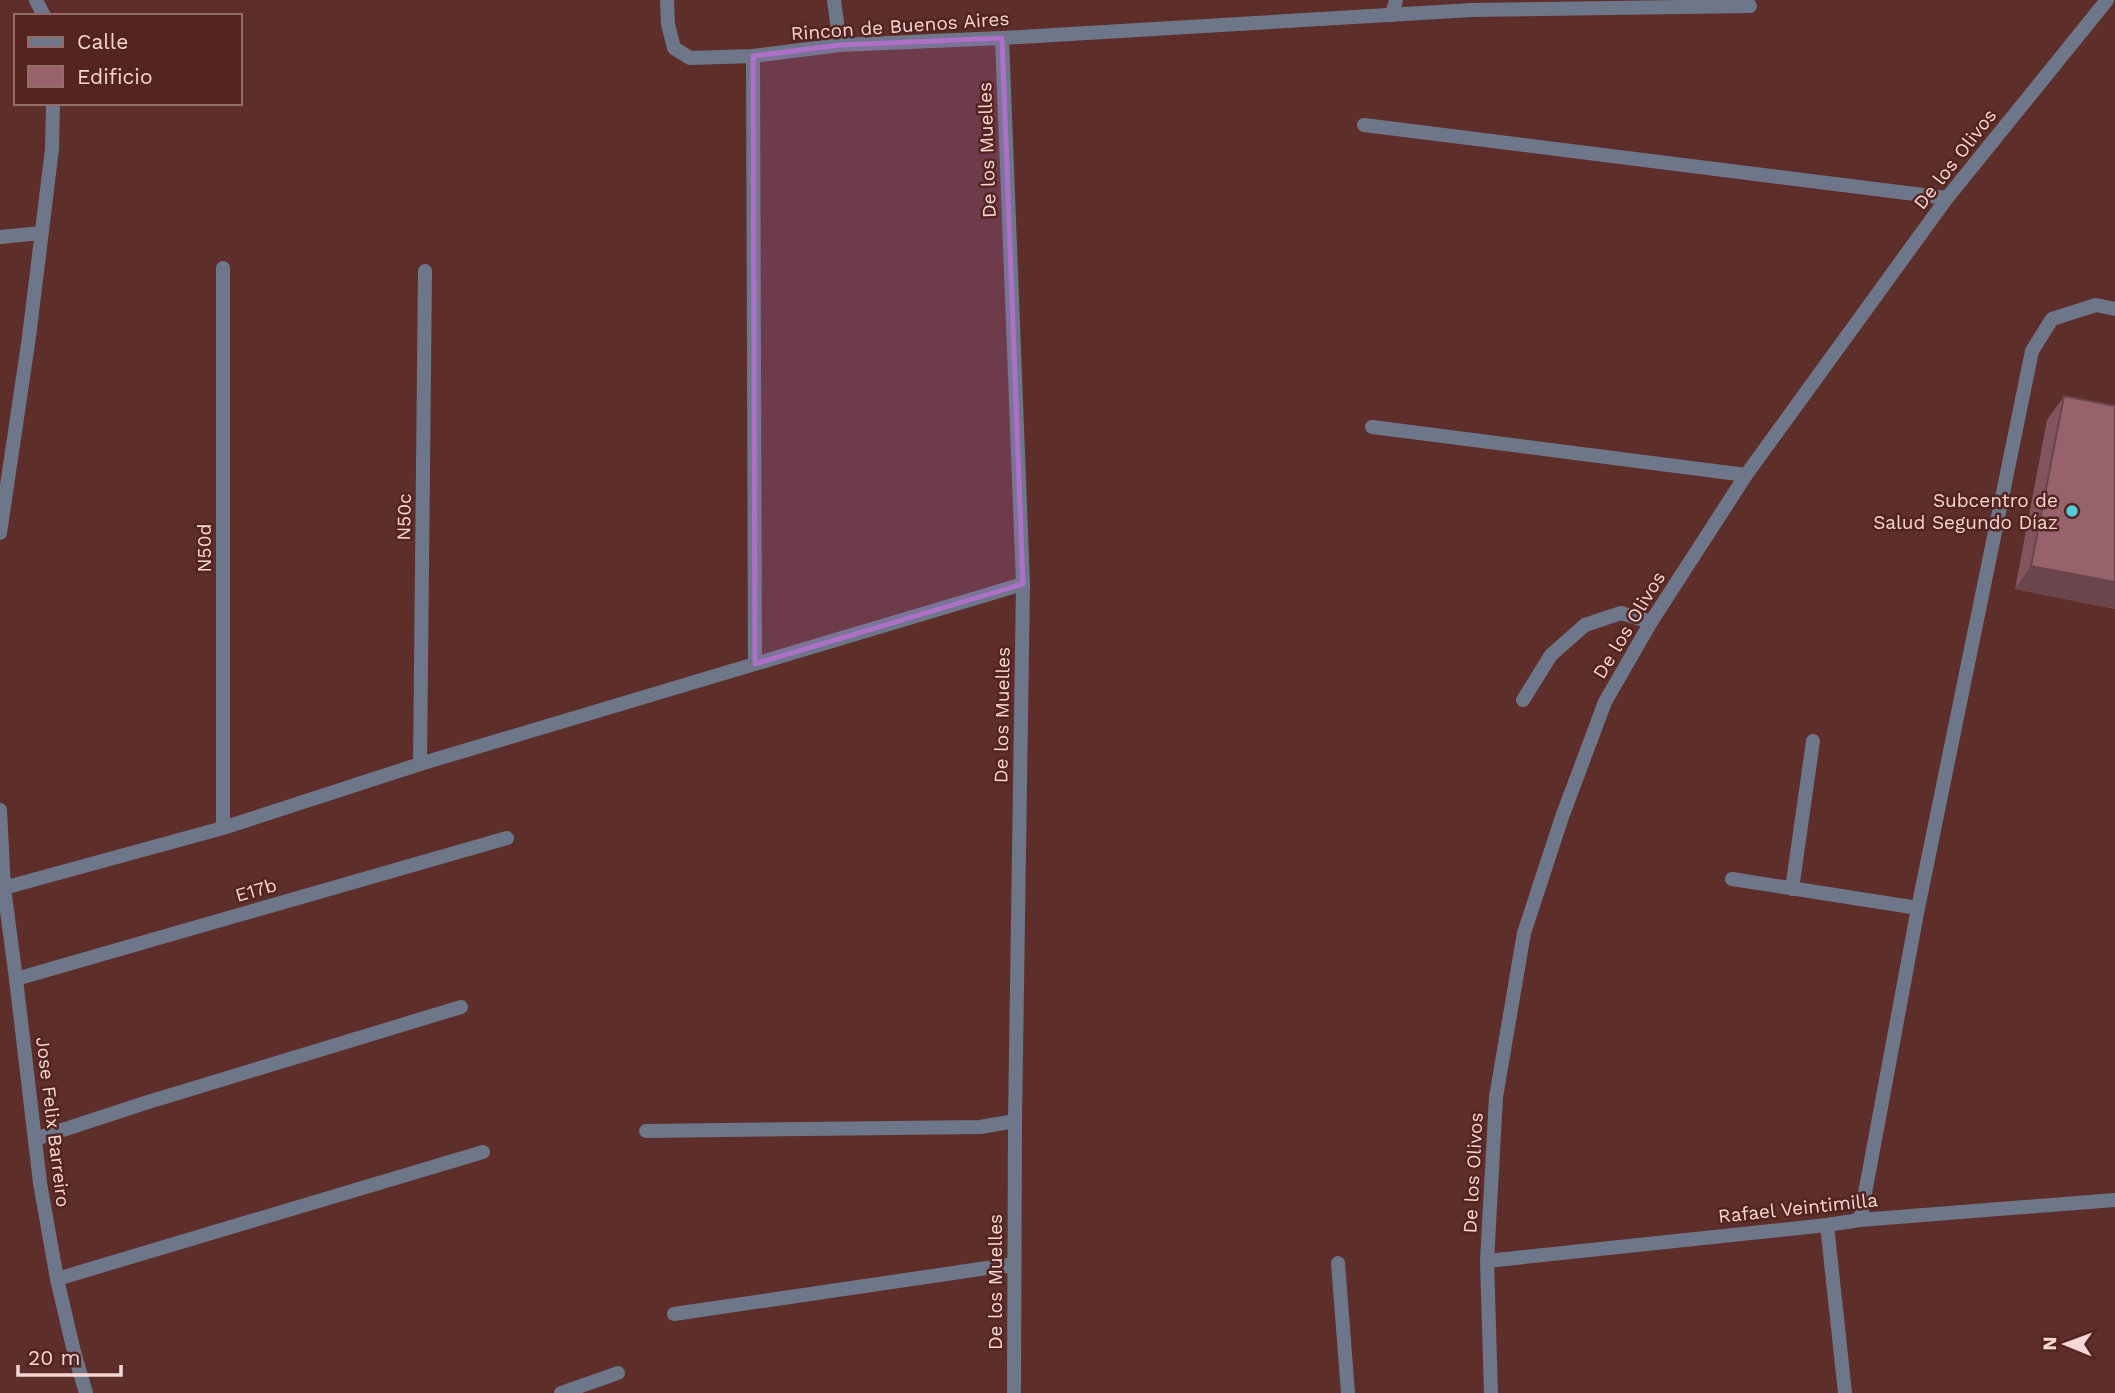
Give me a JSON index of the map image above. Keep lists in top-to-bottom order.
{
  "streets": {
    "street": [
      "Rincon de Buenos Aires",
      "De los Muelles",
      "De los Olivos",
      "N50c",
      "N50d",
      "E17b",
      "Jose Felix Barreiro",
      "Rafael Veintimilla"
    ]
  },
  "crossings": [
    ["Rincon de Buenos Aires", "De los Muelles"],
    ["De los Olivos", "Rafael Veintimilla"],
    ["E17b", "Jose Felix Barreiro"]
  ],
  "places": ["Subcentro de Salud Segundo Díaz"],
  "legend": ["Calle", "Edificio"],
  "scale_bar": "20 m",
  "north": "left"
}
